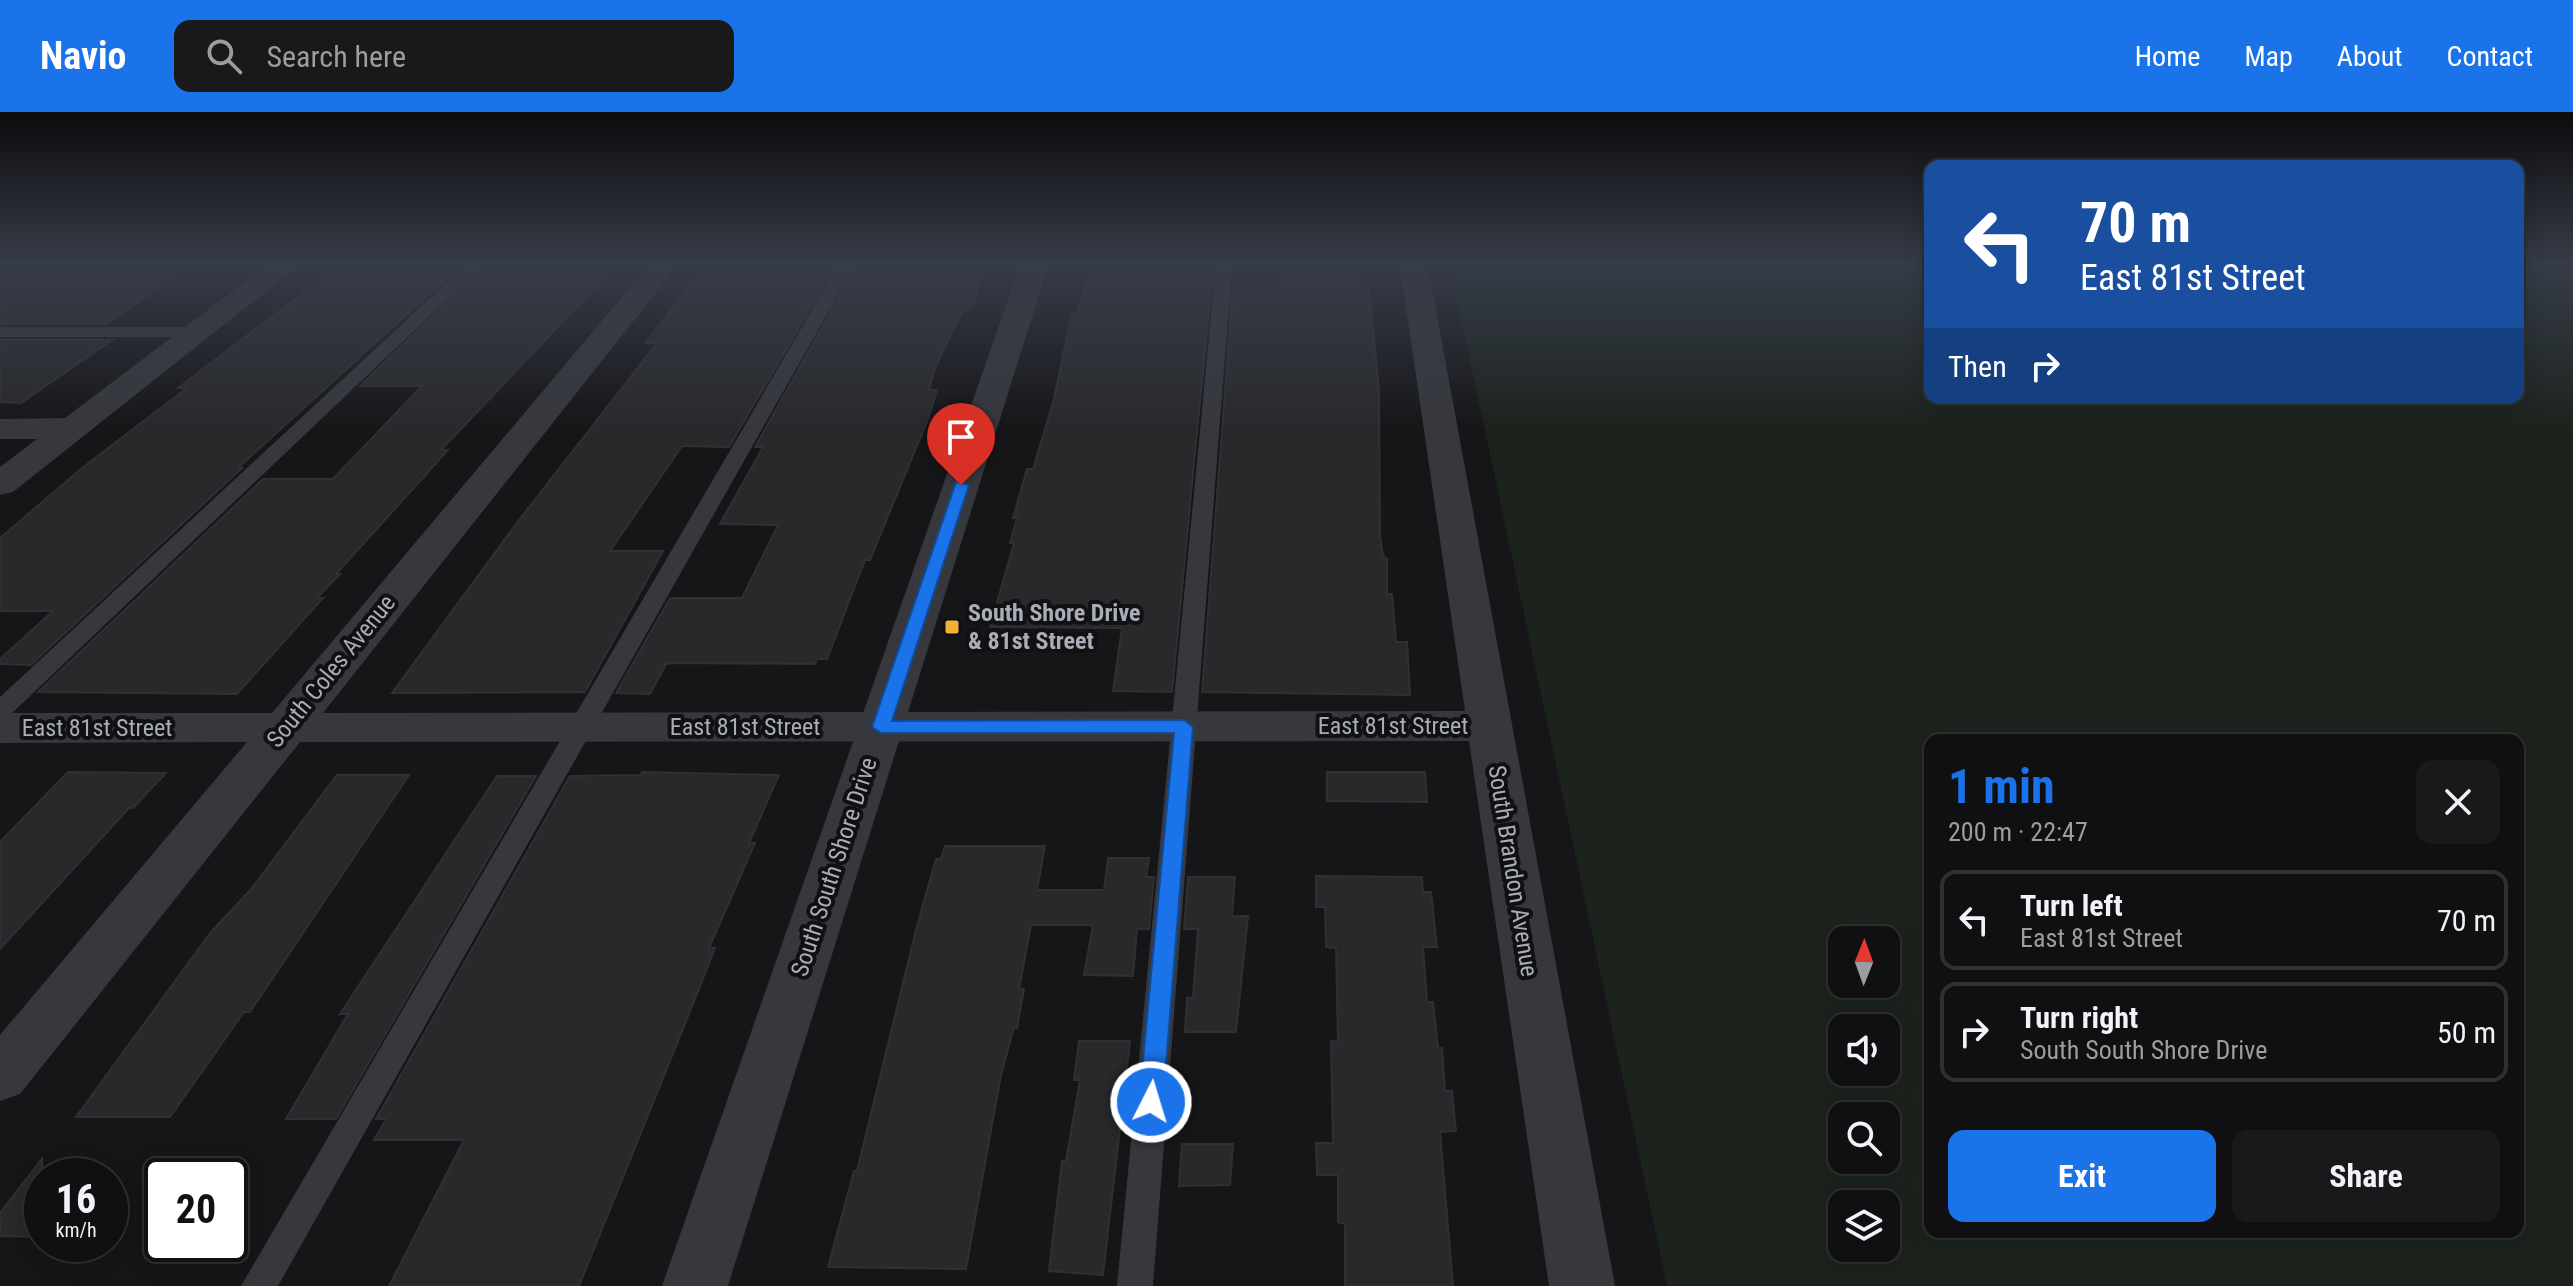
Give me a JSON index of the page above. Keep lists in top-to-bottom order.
{
  "streets": {
    "street": [
      "South Coles Avenue",
      "East 81st Street",
      "South South Shore Drive",
      "South Brandon Avenue"
    ]
  },
  "crossings": [
    ["South Coles Avenue", "East 81st Street"],
    ["East 81st Street", "South South Shore Drive"],
    ["East 81st Street", "South Brandon Avenue"]
  ],
  "places": {
    "transit": ["South Shore Drive & 81st Street"]
  },
  "north": "top",
  "page": {
    "header": "Navio",
    "search": "Search here",
    "nav": [
      "Home",
      "Map",
      "About",
      "Contact"
    ],
    "turn": ["70 m", "East 81st Street"],
    "then": "Then",
    "heading": ["1 min", "200 m · 22:47"],
    "list": [
      {
        "name": "Turn left",
        "note": "East 81st Street",
        "value": "70 m"
      },
      {
        "name": "Turn right",
        "note": "South South Shore Drive",
        "value": "50 m"
      }
    ],
    "buttons": ["Exit", "Share"],
    "speed": "16 km/h",
    "limit": "20"
  }
}
